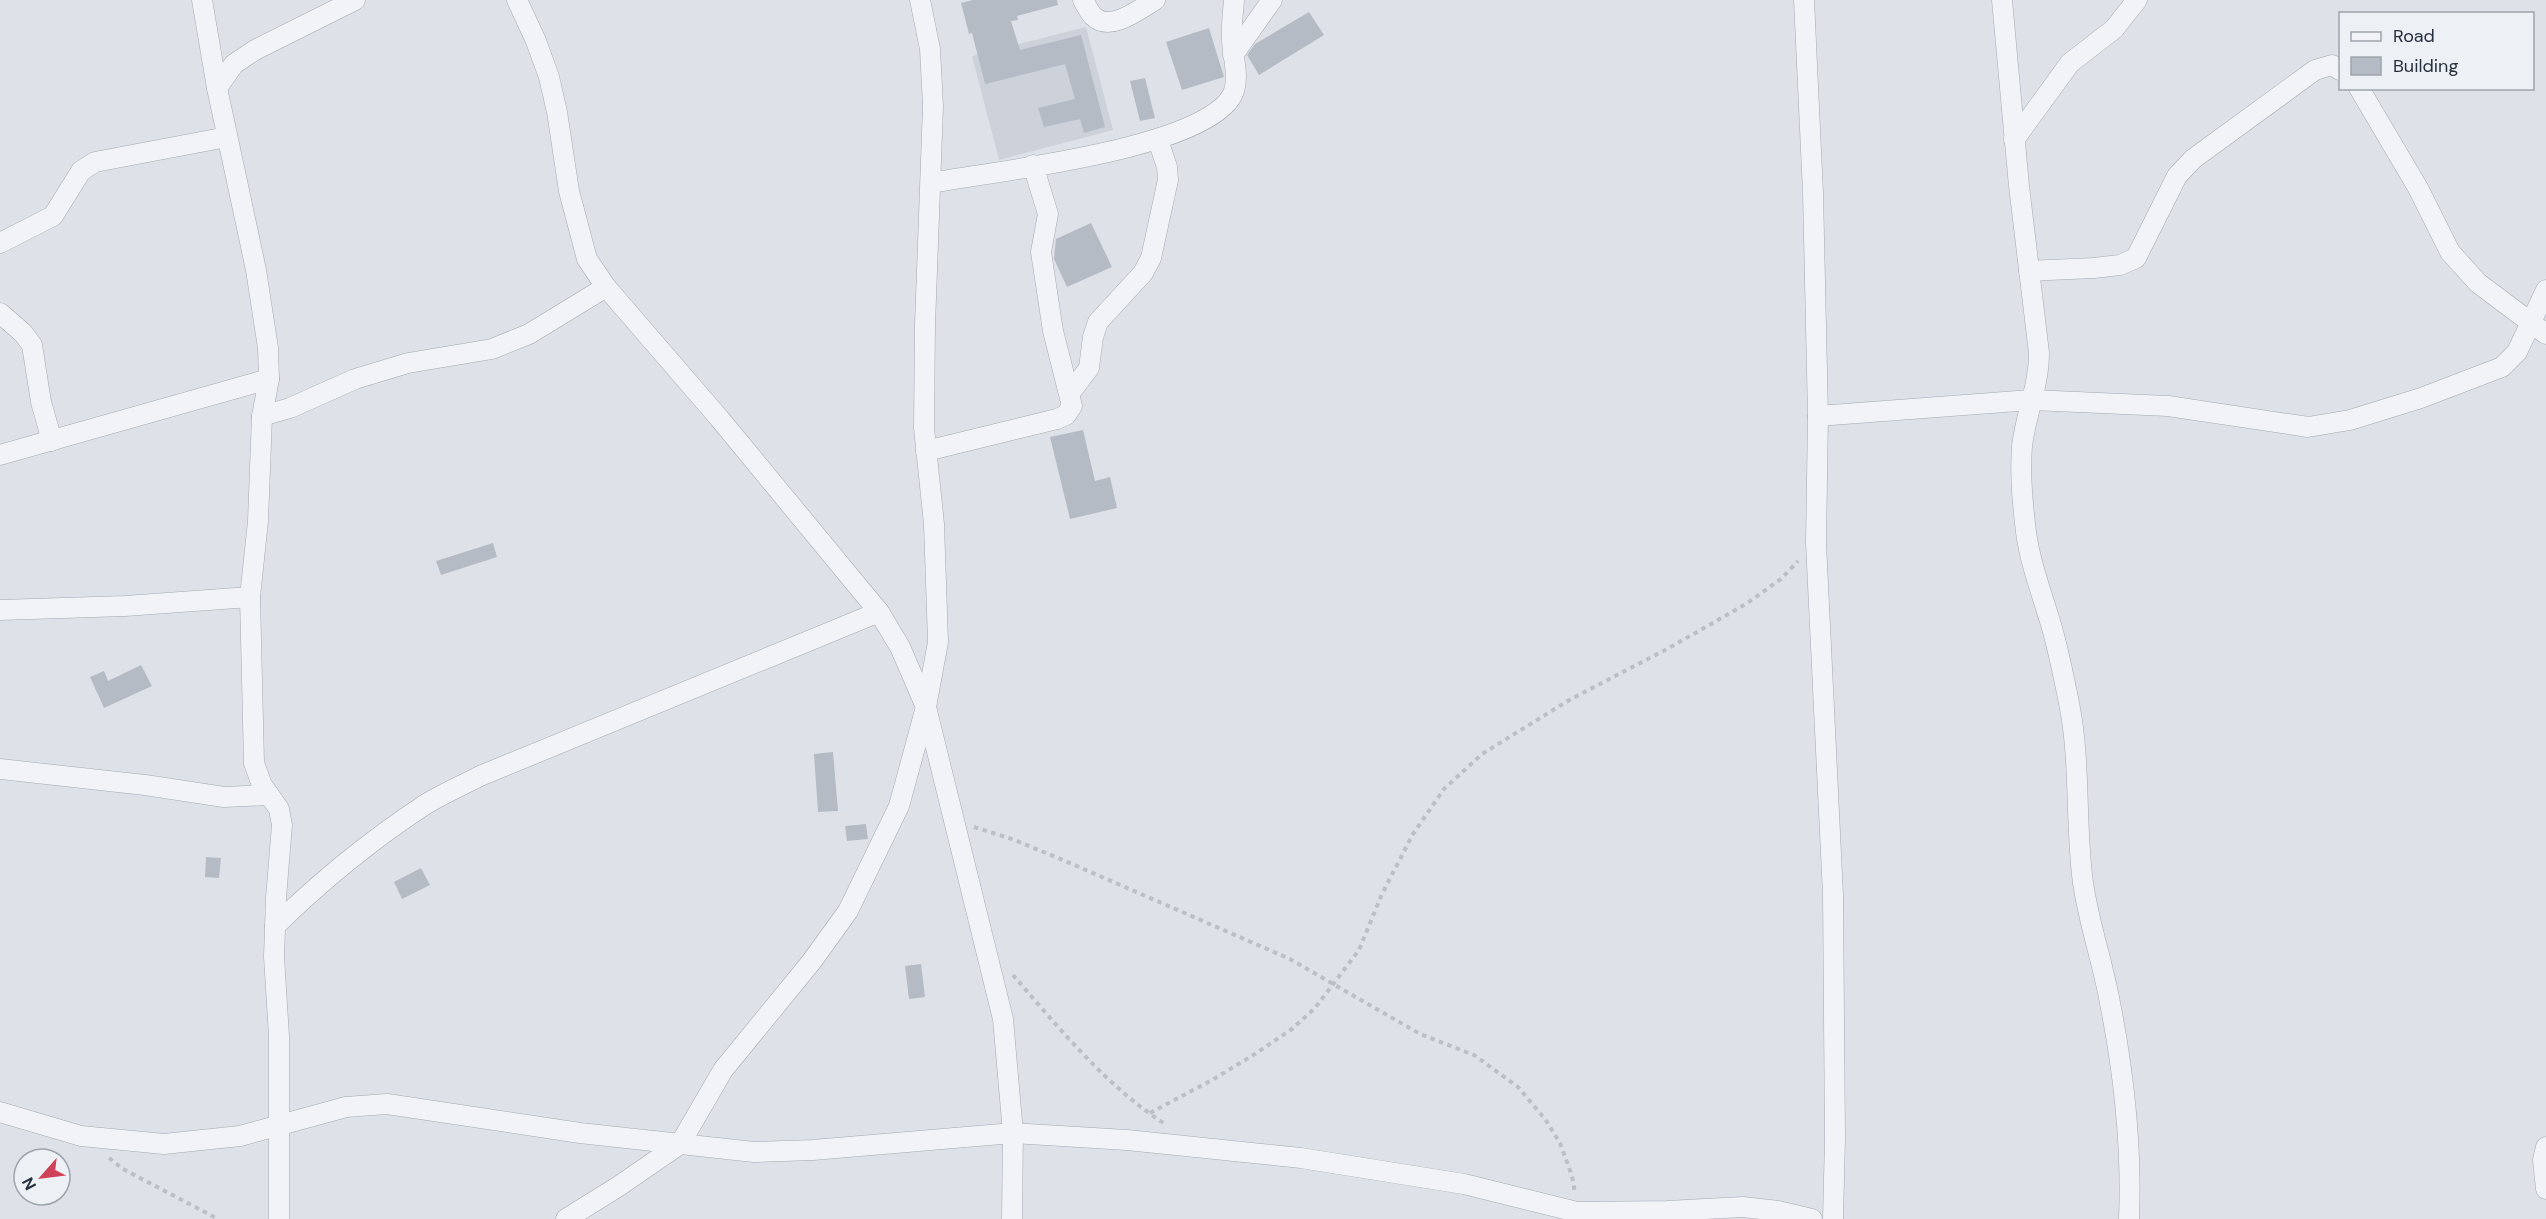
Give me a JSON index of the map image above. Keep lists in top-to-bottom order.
{
  "legend": ["Road", "Building"],
  "north": "bottom left"
}
